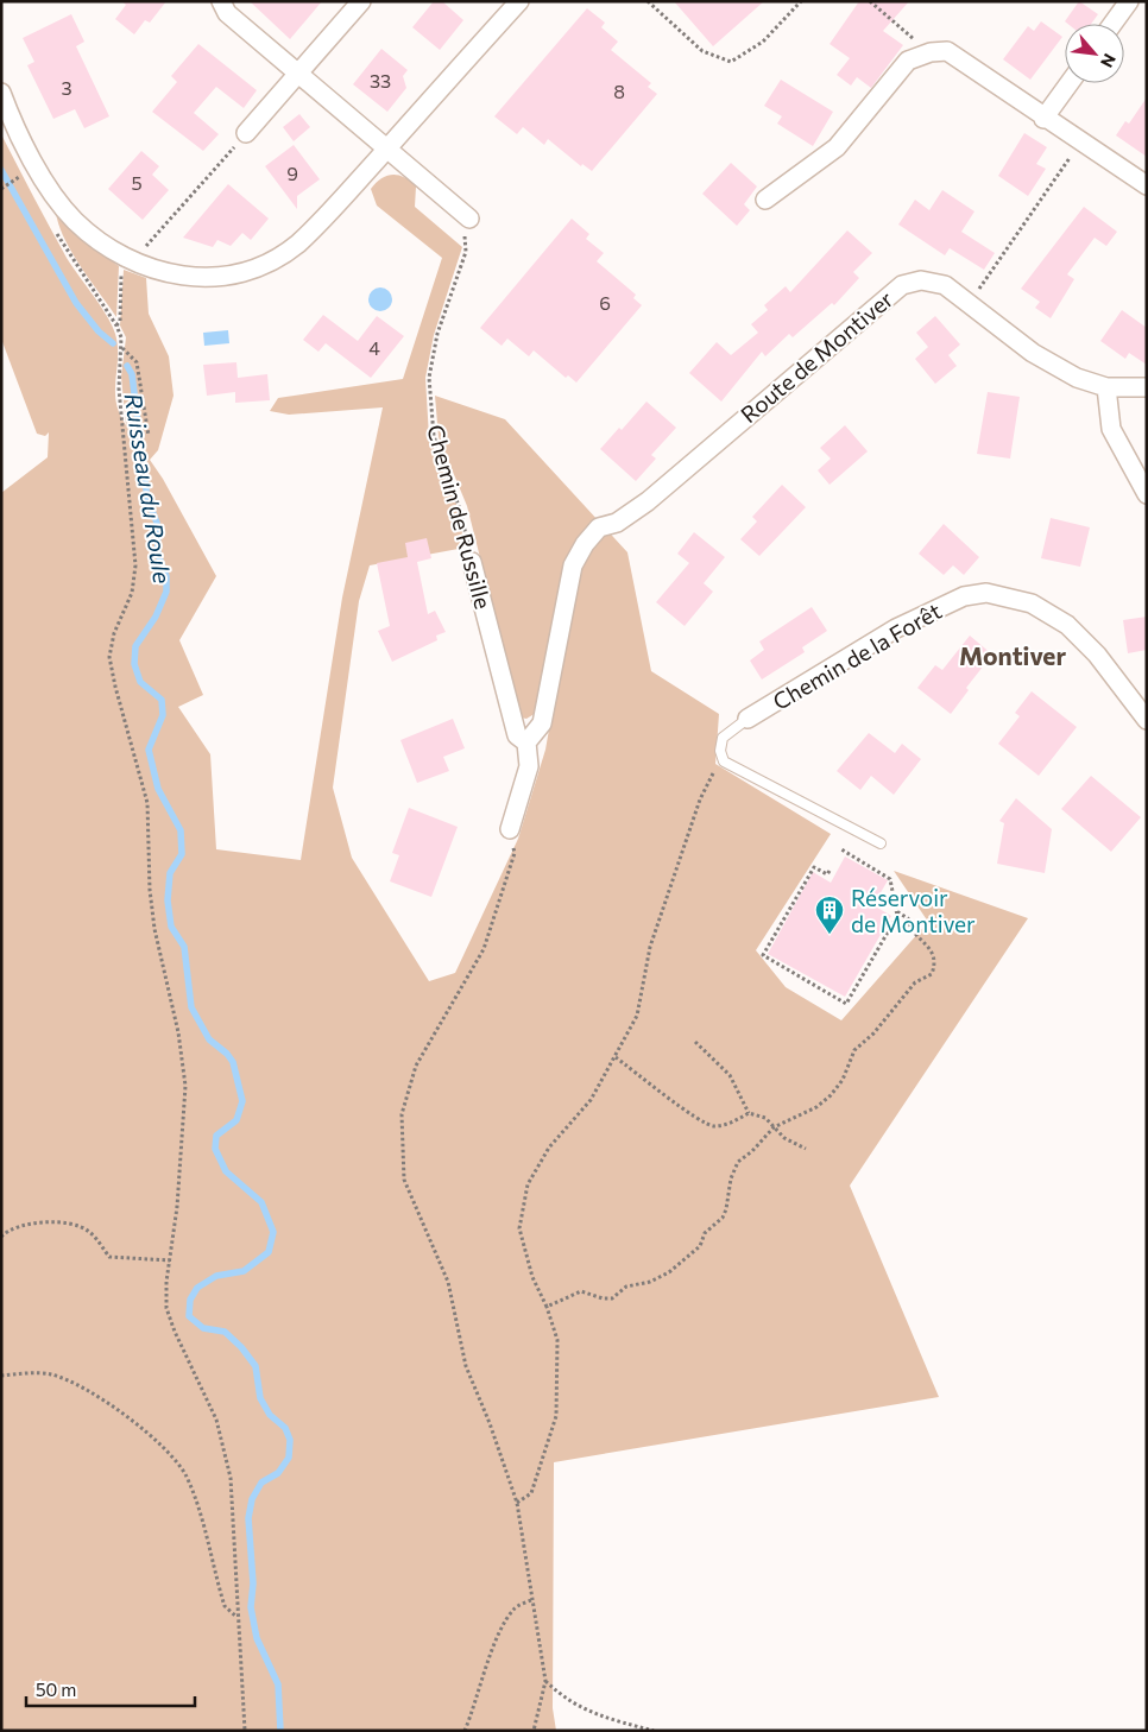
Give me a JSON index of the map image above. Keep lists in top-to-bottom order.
{
  "streets": {
    "street": ["Route de Montiver", "Chemin de Russille", "Chemin de la Forêt"]
  },
  "crossings": [
    ["Route de Montiver", "Chemin de Russille"]
  ],
  "districts": ["Montiver"],
  "water": ["Ruisseau du Roule"],
  "places": {
    "building": ["Réservoir de Montiver"]
  },
  "house_numbers": [
    "33",
    "3",
    "8",
    "9",
    "5",
    "6",
    "4"
  ],
  "scale_bar": "50 m",
  "north": "bottom right"
}
